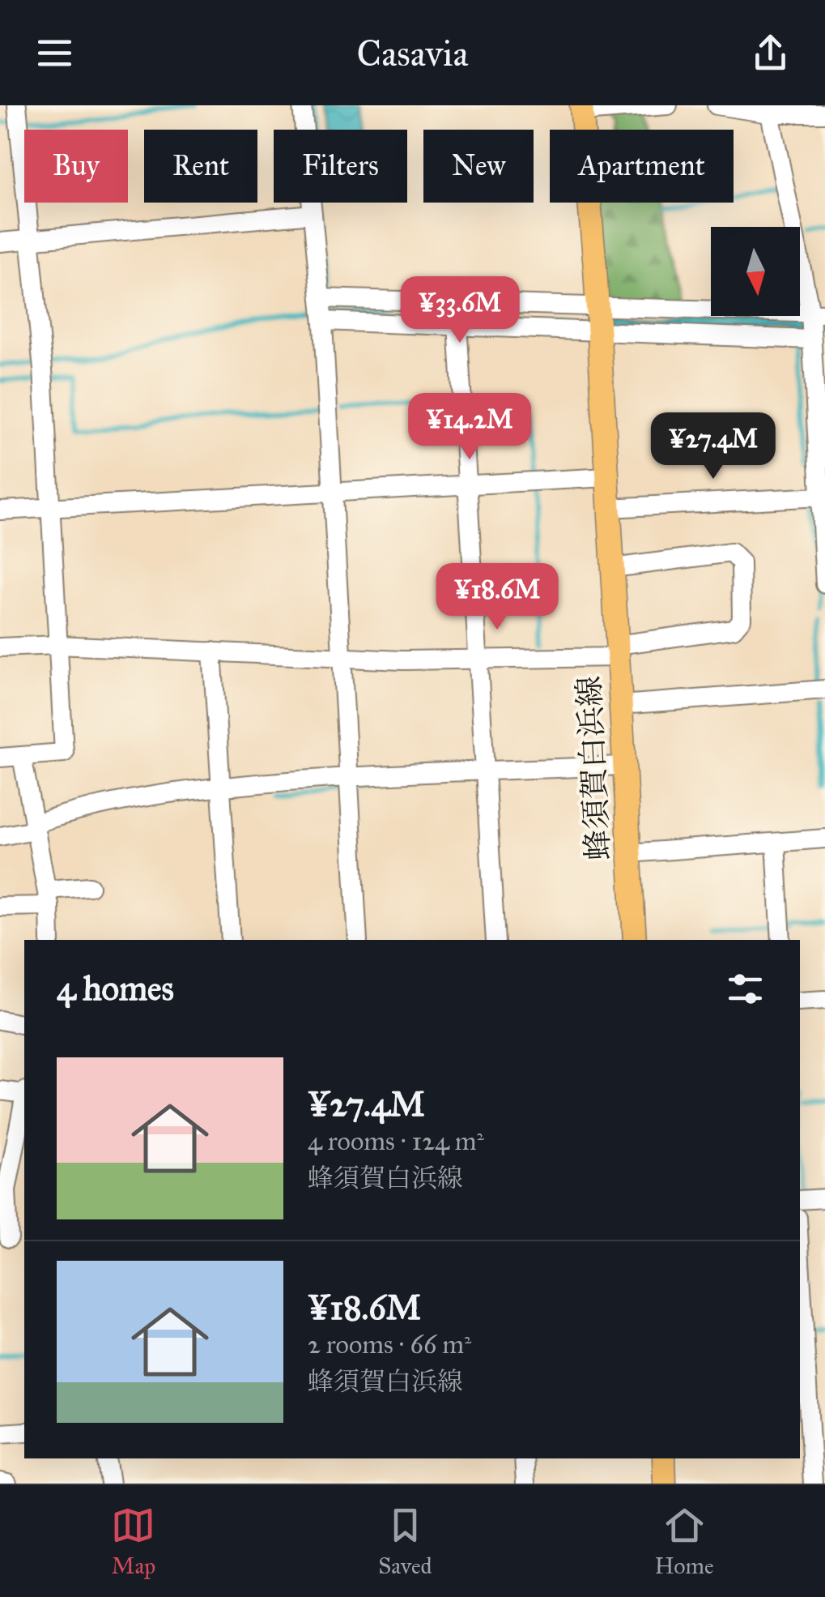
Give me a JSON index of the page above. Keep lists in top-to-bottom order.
{
  "streets": {
    "main road": ["蜂須賀白浜線"]
  },
  "north": "bottom",
  "page": {
    "header": "Casavia",
    "chip": [
      "Buy",
      "Rent",
      "Filters",
      "New",
      "Apartment"
    ],
    "price": [
      "¥33.6M",
      "¥14.2M",
      "¥27.4M",
      "¥18.6M"
    ],
    "heading": "4 homes",
    "list": [
      {
        "name": "¥27.4M",
        "note": "4 rooms · 124 m² · 蜂須賀白浜線"
      },
      {
        "name": "¥18.6M",
        "note": "2 rooms · 66 m² · 蜂須賀白浜線"
      }
    ],
    "tabs": ["Map", "Saved", "Home"]
  }
}
